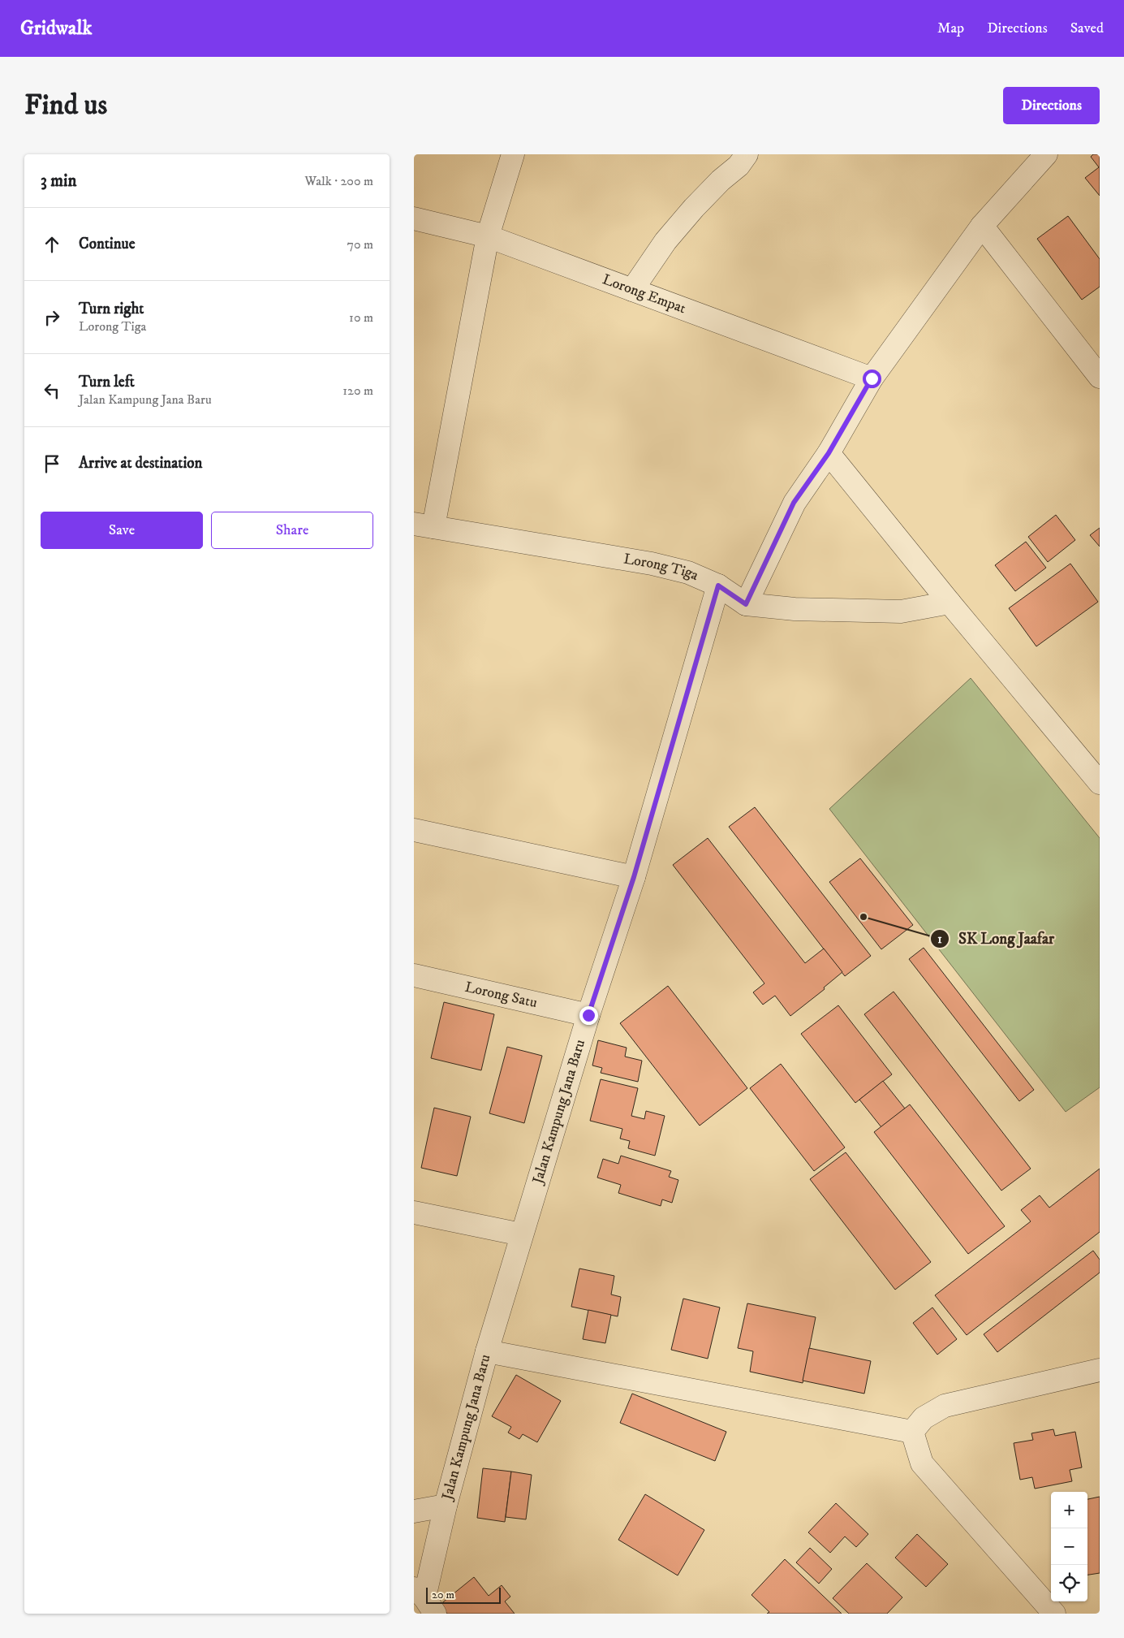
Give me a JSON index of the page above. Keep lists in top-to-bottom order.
{
  "streets": {
    "street": [
      "Lorong Empat",
      "Lorong Tiga",
      "Lorong Satu",
      "Jalan Kampung Jana Baru"
    ]
  },
  "crossings": [
    ["Lorong Tiga", "Jalan Kampung Jana Baru"],
    ["Lorong Satu", "Jalan Kampung Jana Baru"]
  ],
  "places": ["SK Long Jaafar"],
  "scale_bar": "20 m",
  "page": {
    "header": "Gridwalk",
    "nav": ["Map", "Directions", "Saved"],
    "buttons": [
      "Directions",
      ["Save", "Share"]
    ],
    "title": "Find us",
    "heading": ["3 min", "Walk · 200 m"],
    "list": [
      ["Continue", "70 m"],
      ["Turn right", "Lorong Tiga", "10 m"],
      ["Turn left", "Jalan Kampung Jana Baru", "120 m"],
      "Arrive at destination"
    ],
    "map_buttons": ["+", "−"],
    "scale": "20 m"
  }
}
